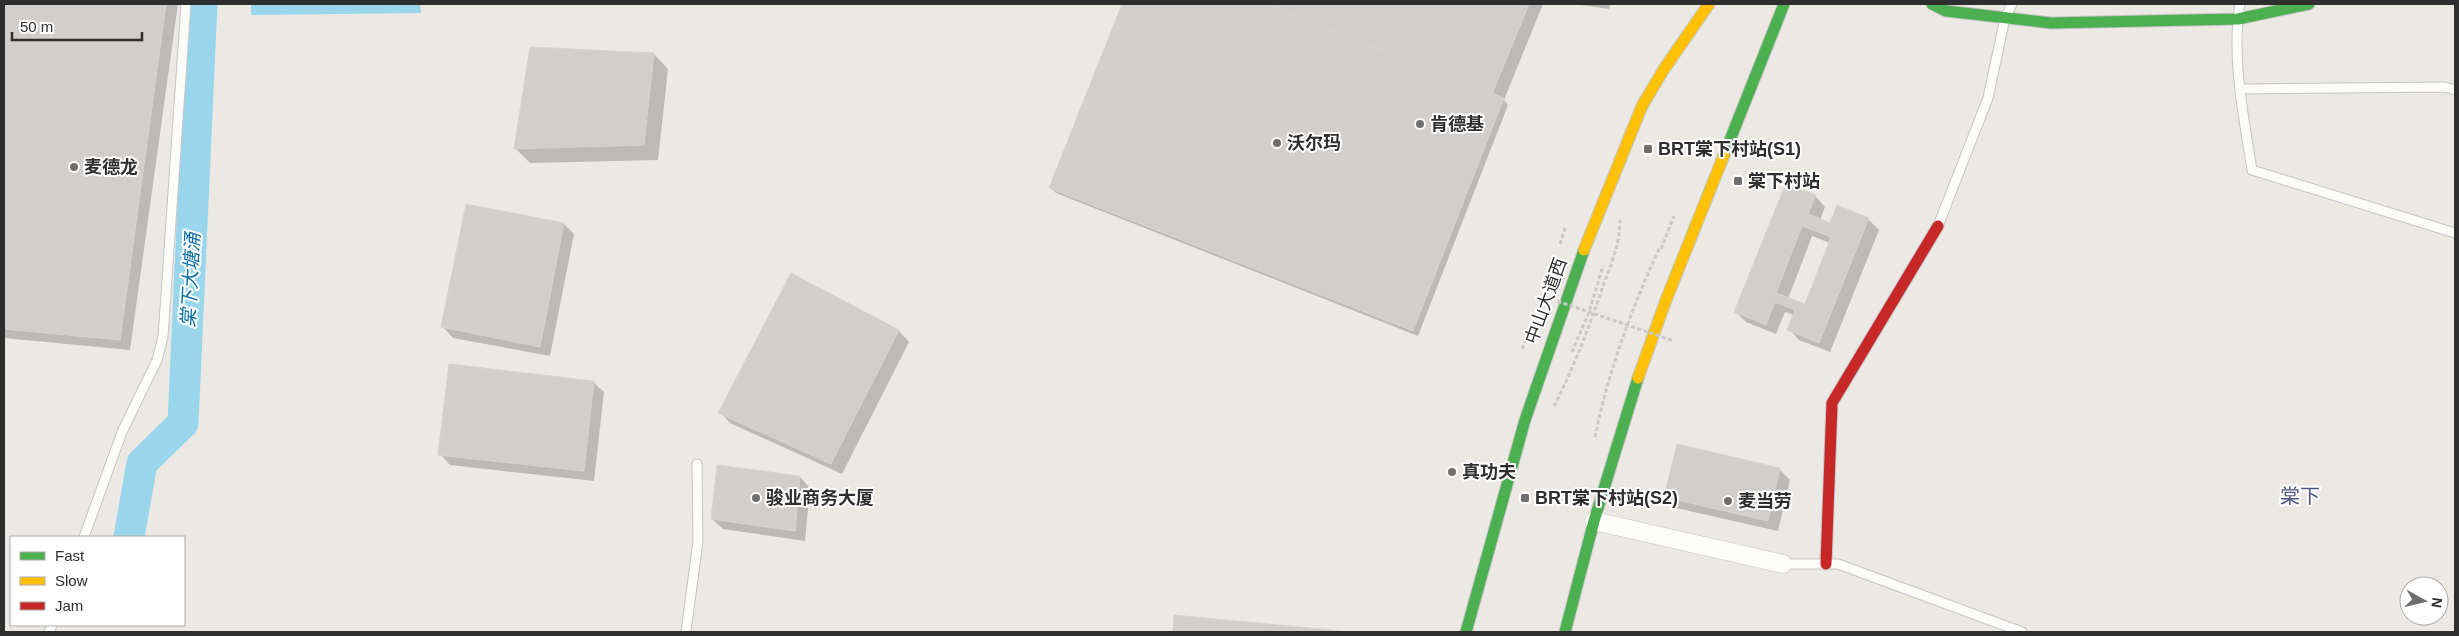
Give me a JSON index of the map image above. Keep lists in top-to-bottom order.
{
  "streets": {
    "main road": ["中山大道西"]
  },
  "districts": ["棠下"],
  "water": ["棠下大塘涌"],
  "places": {
    "other": [
      "肯德基",
      "沃尔玛",
      "麦德龙",
      "真功夫",
      "骏业商务大厦",
      "麦当劳"
    ],
    "transit": ["BRT棠下村站(S1)", "棠下村站", "BRT棠下村站(S2)"]
  },
  "legend": ["Fast", "Slow", "Jam"],
  "scale_bar": "50 m",
  "north": "right"
}
